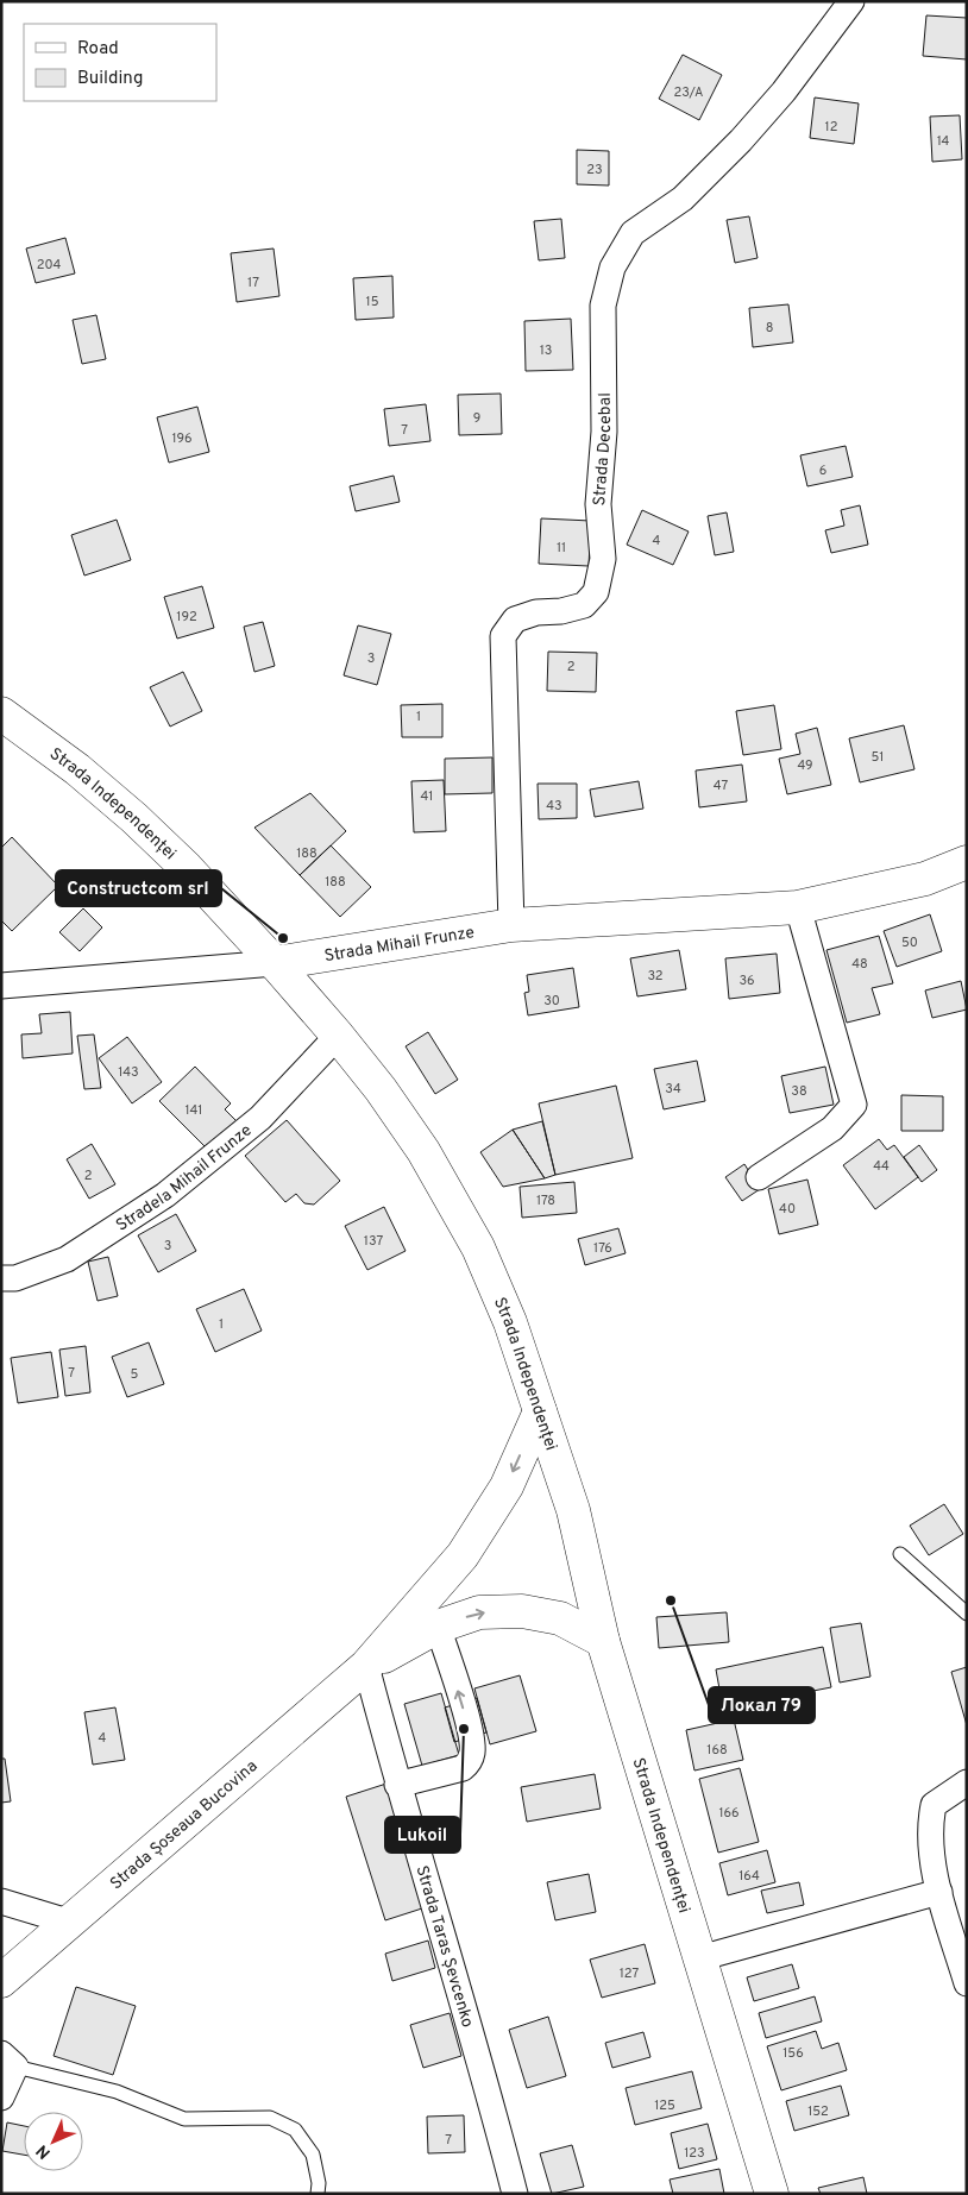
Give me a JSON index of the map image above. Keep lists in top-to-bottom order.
{
  "streets": {
    "main road": ["Strada Independenței", "Strada Mihail Frunze", "Strada Șoseaua Bucovina"],
    "street": ["Strada Decebal", "Stradela Mihail Frunze", "Strada Taras Șevcenko"]
  },
  "crossings": [
    ["Strada Decebal", "Strada Mihail Frunze"],
    ["Strada Independenței", "Strada Mihail Frunze"],
    ["Strada Independenței", "Stradela Mihail Frunze"],
    ["Strada Independenței", "Strada Șoseaua Bucovina"],
    ["Strada Șoseaua Bucovina", "Strada Taras Șevcenko"]
  ],
  "places": ["Constructcom srl", "Локал 79", "Lukoil"],
  "house_numbers": [
    "23/A",
    "12",
    "14",
    "23",
    "204",
    "17",
    "15",
    "8",
    "13",
    "9",
    "7",
    "196",
    "6",
    "4",
    "11",
    "192",
    "3",
    "2",
    "1",
    "51",
    "49",
    "47",
    "41",
    "43",
    "188",
    "188",
    "50",
    "48",
    "32",
    "36",
    "30",
    "143",
    "34",
    "38",
    "141",
    "44",
    "2",
    "178",
    "40",
    "137",
    "3",
    "176",
    "1",
    "7",
    "5",
    "4",
    "168",
    "166",
    "164",
    "127",
    "156",
    "125",
    "152",
    "7",
    "123"
  ],
  "legend": ["Road", "Building"],
  "north": "bottom left"
}
